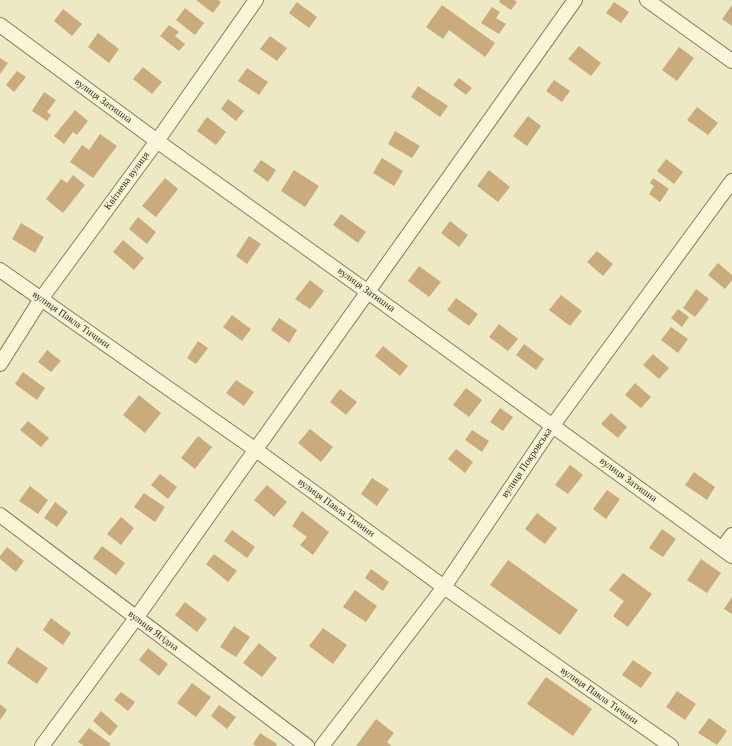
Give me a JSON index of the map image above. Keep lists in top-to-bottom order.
{
  "streets": {
    "street": [
      "вулиця Затишна",
      "Квітнева вулиця",
      "вулиця Павла Тичини",
      "вулиця Покровська",
      "вулиця Ягідна"
    ]
  },
  "crossings": [
    ["вулиця Затишна", "Квітнева вулиця"],
    ["вулиця Затишна", "вулиця Покровська"],
    ["Квітнева вулиця", "вулиця Павла Тичини"],
    ["вулиця Павла Тичини", "вулиця Покровська"]
  ]
}
